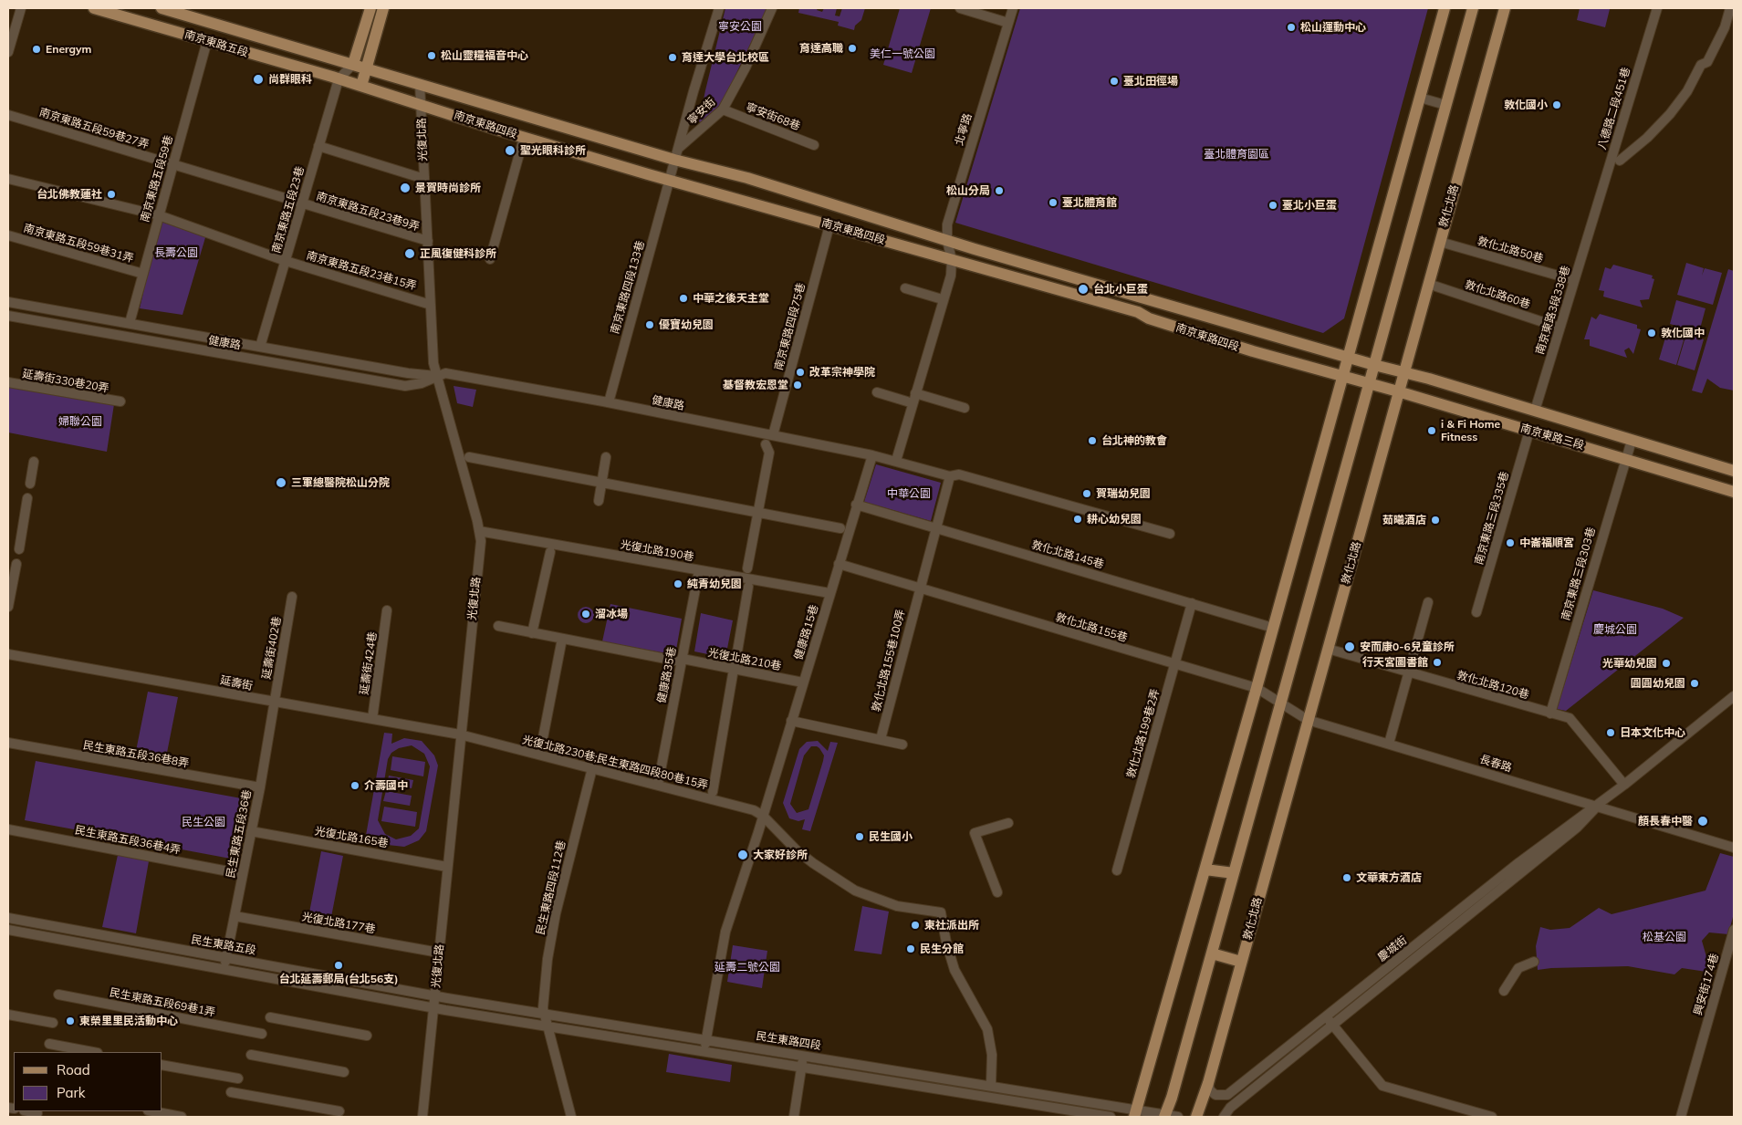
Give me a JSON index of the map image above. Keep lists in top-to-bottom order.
{
  "streets": {
    "main road": [
      "南京東路五段",
      "南京東路四段",
      "敦化北路",
      "南京東路三段"
    ],
    "street": [
      "八德路二段451巷",
      "寧安街",
      "寧安街68巷",
      "南京東路五段59巷27弄",
      "北寧路",
      "光復北路",
      "南京東路五段59巷",
      "南京東路五段23巷",
      "南京東路五段23巷9弄",
      "南京東路五段59巷31弄",
      "敦化北路50巷",
      "南京東路五段23巷15弄",
      "南京東路四段133巷",
      "敦化北路60巷",
      "南京東路3段338巷",
      "南京東路四段75巷",
      "健康路",
      "延壽街330巷20弄",
      "南京東路三段335巷",
      "光復北路190巷",
      "敦化北路145巷",
      "南京東路三段303巷",
      "敦化北路155巷",
      "健康路15巷",
      "延壽街402巷",
      "光復北路210巷",
      "敦化北路155巷100弄",
      "延壽街424巷",
      "健康路35巷",
      "延壽街",
      "敦化北路120巷",
      "敦化北路199巷2弄",
      "民生東路五段36巷8弄",
      "光復北路230巷;民生東路四段80巷15弄",
      "長春路",
      "民生東路五段36巷",
      "光復北路165巷",
      "民生東路五段36巷4弄",
      "民生東路四段112巷",
      "光復北路177巷",
      "民生東路五段",
      "慶城街",
      "興安街174巷",
      "民生東路五段69巷1弄",
      "民生東路四段"
    ]
  },
  "crossings": [
    ["南京東路五段", "南京東路四段"],
    ["南京東路五段", "南京東路五段59巷"],
    ["南京東路五段", "南京東路五段23巷"],
    ["八德路二段451巷", "南京東路3段338巷"],
    ["寧安街", "寧安街68巷"],
    ["寧安街", "南京東路四段"],
    ["寧安街", "南京東路四段133巷"],
    ["南京東路四段", "北寧路"],
    ["南京東路四段", "光復北路"],
    ["南京東路四段", "南京東路五段23巷"],
    ["南京東路四段", "南京東路四段133巷"],
    ["南京東路四段", "南京東路四段75巷"],
    ["南京東路四段", "南京東路三段"],
    ["南京東路五段59巷27弄", "南京東路五段59巷"],
    ["南京東路五段59巷27弄", "南京東路五段23巷"],
    ["南京東路五段59巷27弄", "南京東路五段23巷9弄"],
    ["光復北路", "南京東路五段23巷9弄"],
    ["光復北路", "南京東路五段23巷15弄"],
    ["光復北路", "健康路"],
    ["光復北路", "光復北路190巷"],
    ["光復北路", "延壽街"],
    ["光復北路", "光復北路230巷;民生東路四段80巷15弄"],
    ["光復北路", "光復北路165巷"],
    ["光復北路", "光復北路177巷"],
    ["光復北路", "民生東路五段"],
    ["光復北路", "民生東路四段"],
    ["南京東路五段59巷", "南京東路五段59巷31弄"],
    ["南京東路五段59巷", "南京東路五段23巷15弄"],
    ["南京東路五段59巷", "健康路"],
    ["敦化北路", "敦化北路50巷"],
    ["敦化北路", "敦化北路60巷"],
    ["敦化北路", "南京東路三段"],
    ["敦化北路", "敦化北路120巷"],
    ["敦化北路", "長春路"],
    ["敦化北路", "慶城街"],
    ["南京東路五段23巷", "南京東路五段23巷9弄"],
    ["南京東路五段23巷", "南京東路五段23巷15弄"],
    ["南京東路五段23巷", "健康路"],
    ["敦化北路50巷", "南京東路3段338巷"],
    ["南京東路四段133巷", "健康路"],
    ["敦化北路60巷", "南京東路3段338巷"],
    ["南京東路3段338巷", "南京東路三段"],
    ["南京東路四段75巷", "健康路"],
    ["健康路", "健康路15巷"],
    ["南京東路三段", "南京東路三段335巷"],
    ["南京東路三段", "南京東路三段303巷"],
    ["光復北路190巷", "健康路15巷"],
    ["光復北路190巷", "健康路35巷"],
    ["敦化北路145巷", "健康路15巷"],
    ["敦化北路145巷", "敦化北路199巷2弄"],
    ["南京東路三段303巷", "敦化北路120巷"],
    ["敦化北路155巷", "健康路15巷"],
    ["敦化北路155巷", "敦化北路155巷100弄"],
    ["敦化北路155巷", "敦化北路199巷2弄"],
    ["敦化北路155巷", "長春路"],
    ["健康路15巷", "光復北路210巷"],
    ["健康路15巷", "光復北路230巷;民生東路四段80巷15弄"],
    ["健康路15巷", "民生東路四段"],
    ["延壽街402巷", "延壽街"],
    ["延壽街402巷", "民生東路五段36巷"],
    ["光復北路210巷", "健康路35巷"],
    ["延壽街424巷", "延壽街"],
    ["健康路35巷", "光復北路230巷;民生東路四段80巷15弄"],
    ["延壽街", "光復北路230巷;民生東路四段80巷15弄"],
    ["延壽街", "民生東路五段36巷"],
    ["敦化北路120巷", "慶城街"],
    ["民生東路五段36巷8弄", "民生東路五段36巷"],
    ["光復北路230巷;民生東路四段80巷15弄", "民生東路四段112巷"],
    ["長春路", "慶城街"],
    ["民生東路五段36巷", "光復北路165巷"],
    ["民生東路五段36巷", "民生東路五段36巷4弄"],
    ["民生東路五段36巷", "光復北路177巷"],
    ["民生東路五段36巷", "民生東路五段"],
    ["民生東路四段112巷", "民生東路四段"],
    ["民生東路五段", "民生東路四段"]
  ],
  "parks": [
    "寧安公園",
    "美仁一號公園",
    "臺北體育園區",
    "長壽公園",
    "婦聯公園",
    "中華公園",
    "慶城公園",
    "民生公園",
    "松基公園",
    "延壽二號公園"
  ],
  "places": [
    "松山運動中心",
    "育達高職",
    "Energym",
    "松山靈糧福音中心",
    "育達大學台北校區",
    "尚群眼科",
    "臺北田徑場",
    "敦化國小",
    "聖光眼科診所",
    "景賀時尚診所",
    "松山分局",
    "台北佛教蓮社",
    "臺北體育館",
    "臺北小巨蛋",
    "正風復健科診所",
    "台北小巨蛋",
    "中華之後天主堂",
    "優寶幼兒園",
    "敦化國中",
    "改革宗神學院",
    "基督教宏恩堂",
    "i & Fi Home Fitness",
    "台北神的教會",
    "三軍總醫院松山分院",
    "賀瑞幼兒園",
    "耕心幼兒園",
    "茹曦酒店",
    "中崙福順宮",
    "純青幼兒園",
    "溜冰場",
    "安而康0-6兒童診所",
    "行天宮圖書館",
    "光華幼兒園",
    "圓圓幼兒園",
    "日本文化中心",
    "介壽國中",
    "顏長春中醫",
    "民生國小",
    "大家好診所",
    "文華東方酒店",
    "東社派出所",
    "民生分館",
    "台北延壽郵局(台北56支)",
    "東榮里里民活動中心"
  ],
  "legend": ["Road", "Park"]
}
